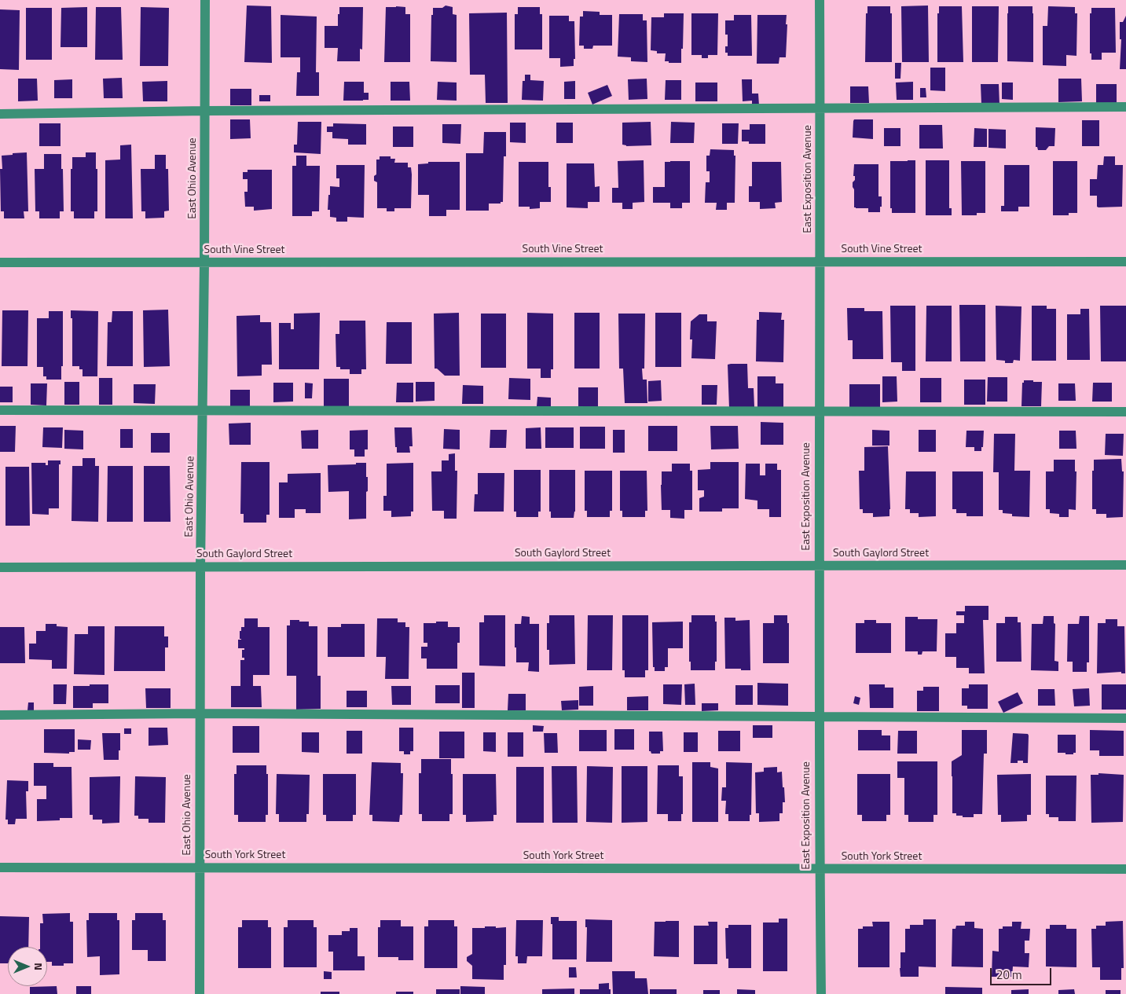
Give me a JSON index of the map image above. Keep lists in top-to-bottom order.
{
  "streets": {
    "street": [
      "East Ohio Avenue",
      "East Exposition Avenue",
      "South Vine Street",
      "South Gaylord Street",
      "South York Street"
    ]
  },
  "crossings": [
    ["East Ohio Avenue", "South Vine Street"],
    ["East Ohio Avenue", "South Gaylord Street"],
    ["East Ohio Avenue", "South York Street"],
    ["East Exposition Avenue", "South Vine Street"],
    ["East Exposition Avenue", "South Gaylord Street"],
    ["East Exposition Avenue", "South York Street"]
  ],
  "scale_bar": "20 m",
  "north": "right"
}
